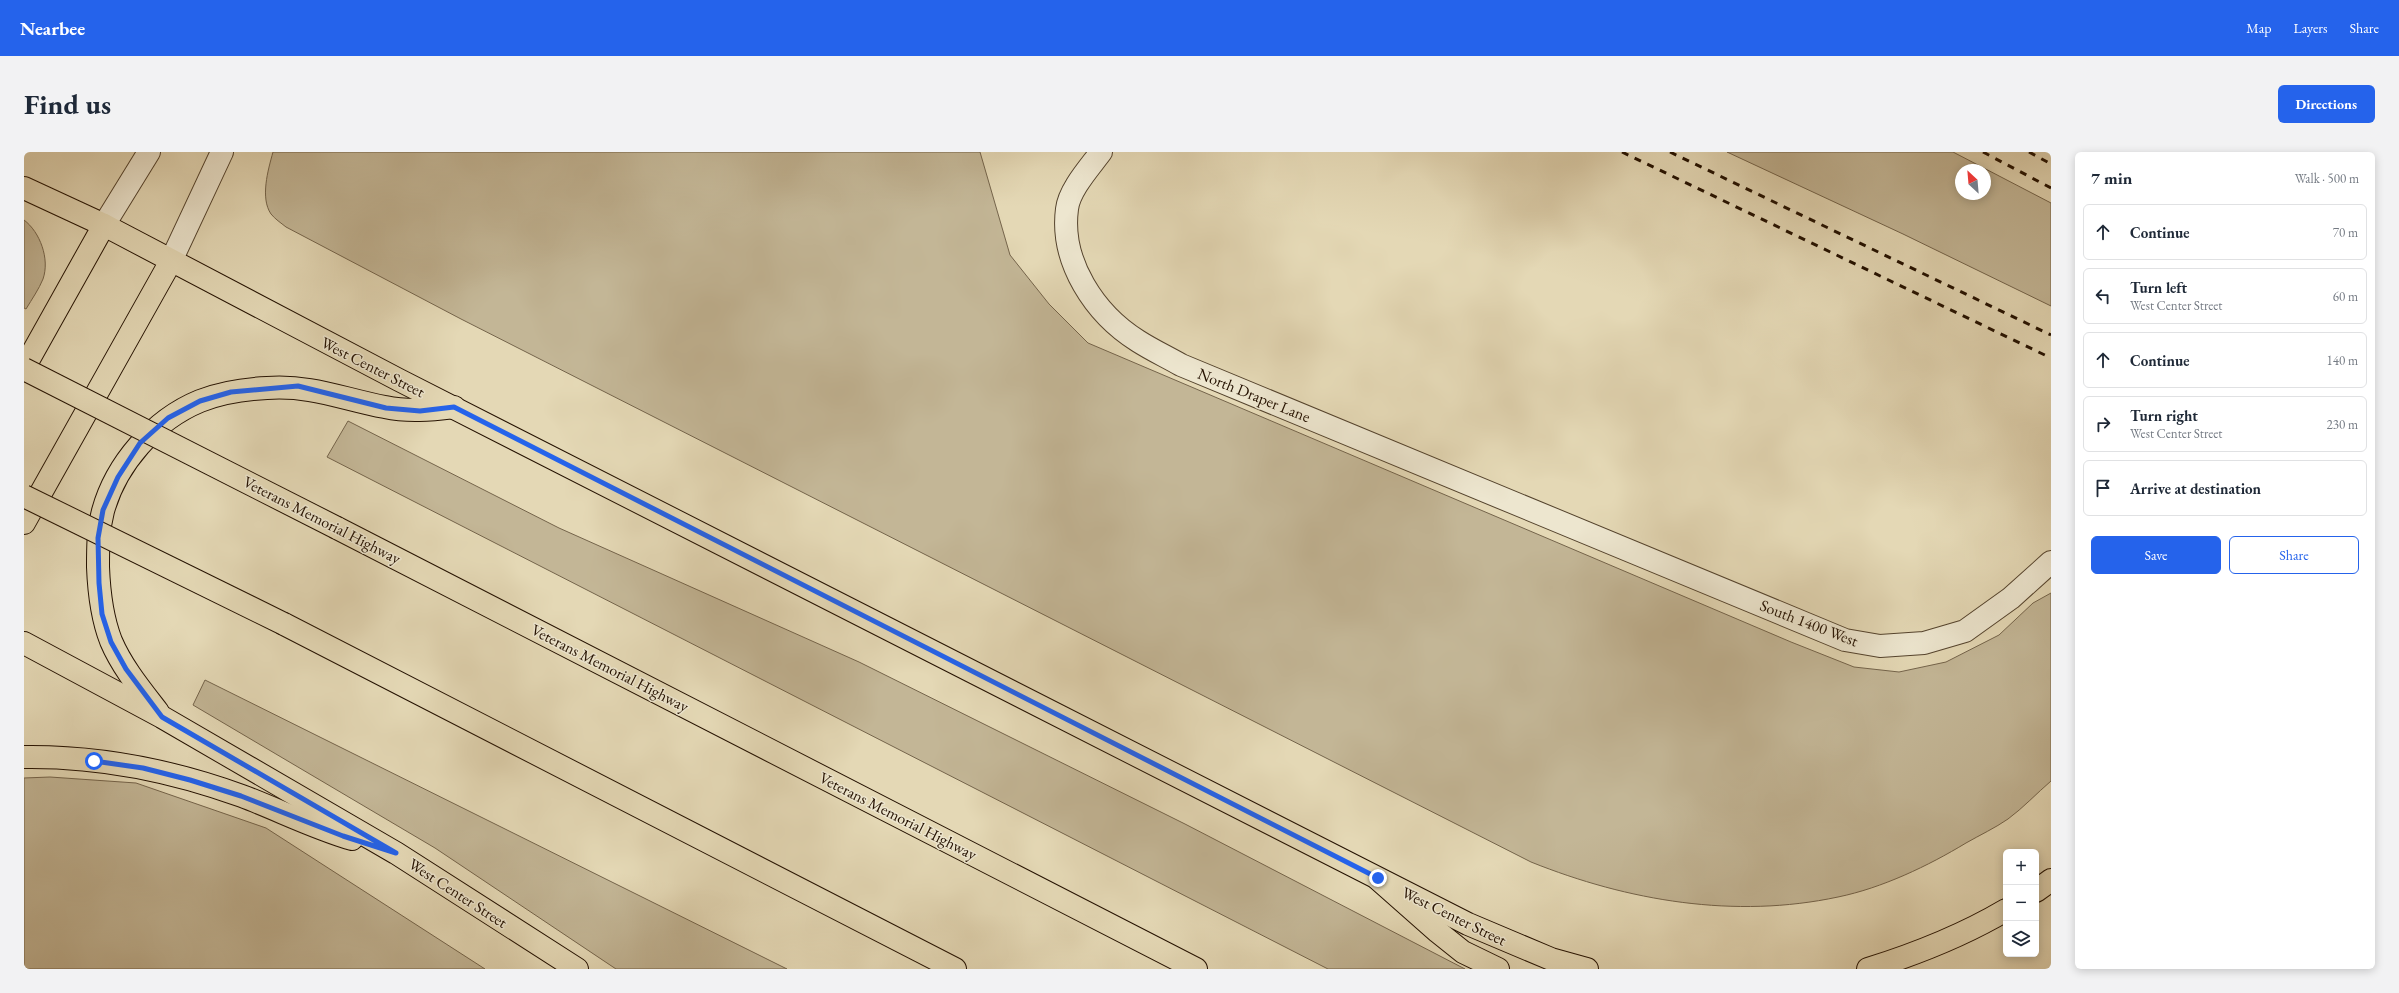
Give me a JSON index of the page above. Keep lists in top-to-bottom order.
{
  "streets": {
    "main road": ["West Center Street", "Veterans Memorial Highway"],
    "street": ["North Draper Lane", "South 1400 West"]
  },
  "crossings": [
    ["North Draper Lane", "South 1400 West"]
  ],
  "north": "top left",
  "page": {
    "header": "Nearbee",
    "nav": ["Map", "Layers", "Share"],
    "buttons": [
      "Directions",
      ["Save", "Share"]
    ],
    "title": "Find us",
    "heading": ["7 min", "Walk · 500 m"],
    "list": [
      ["Continue", "70 m"],
      ["Turn left", "West Center Street", "60 m"],
      ["Continue", "140 m"],
      ["Turn right", "West Center Street", "230 m"],
      "Arrive at destination"
    ],
    "map_buttons": ["+", "−"]
  }
}
